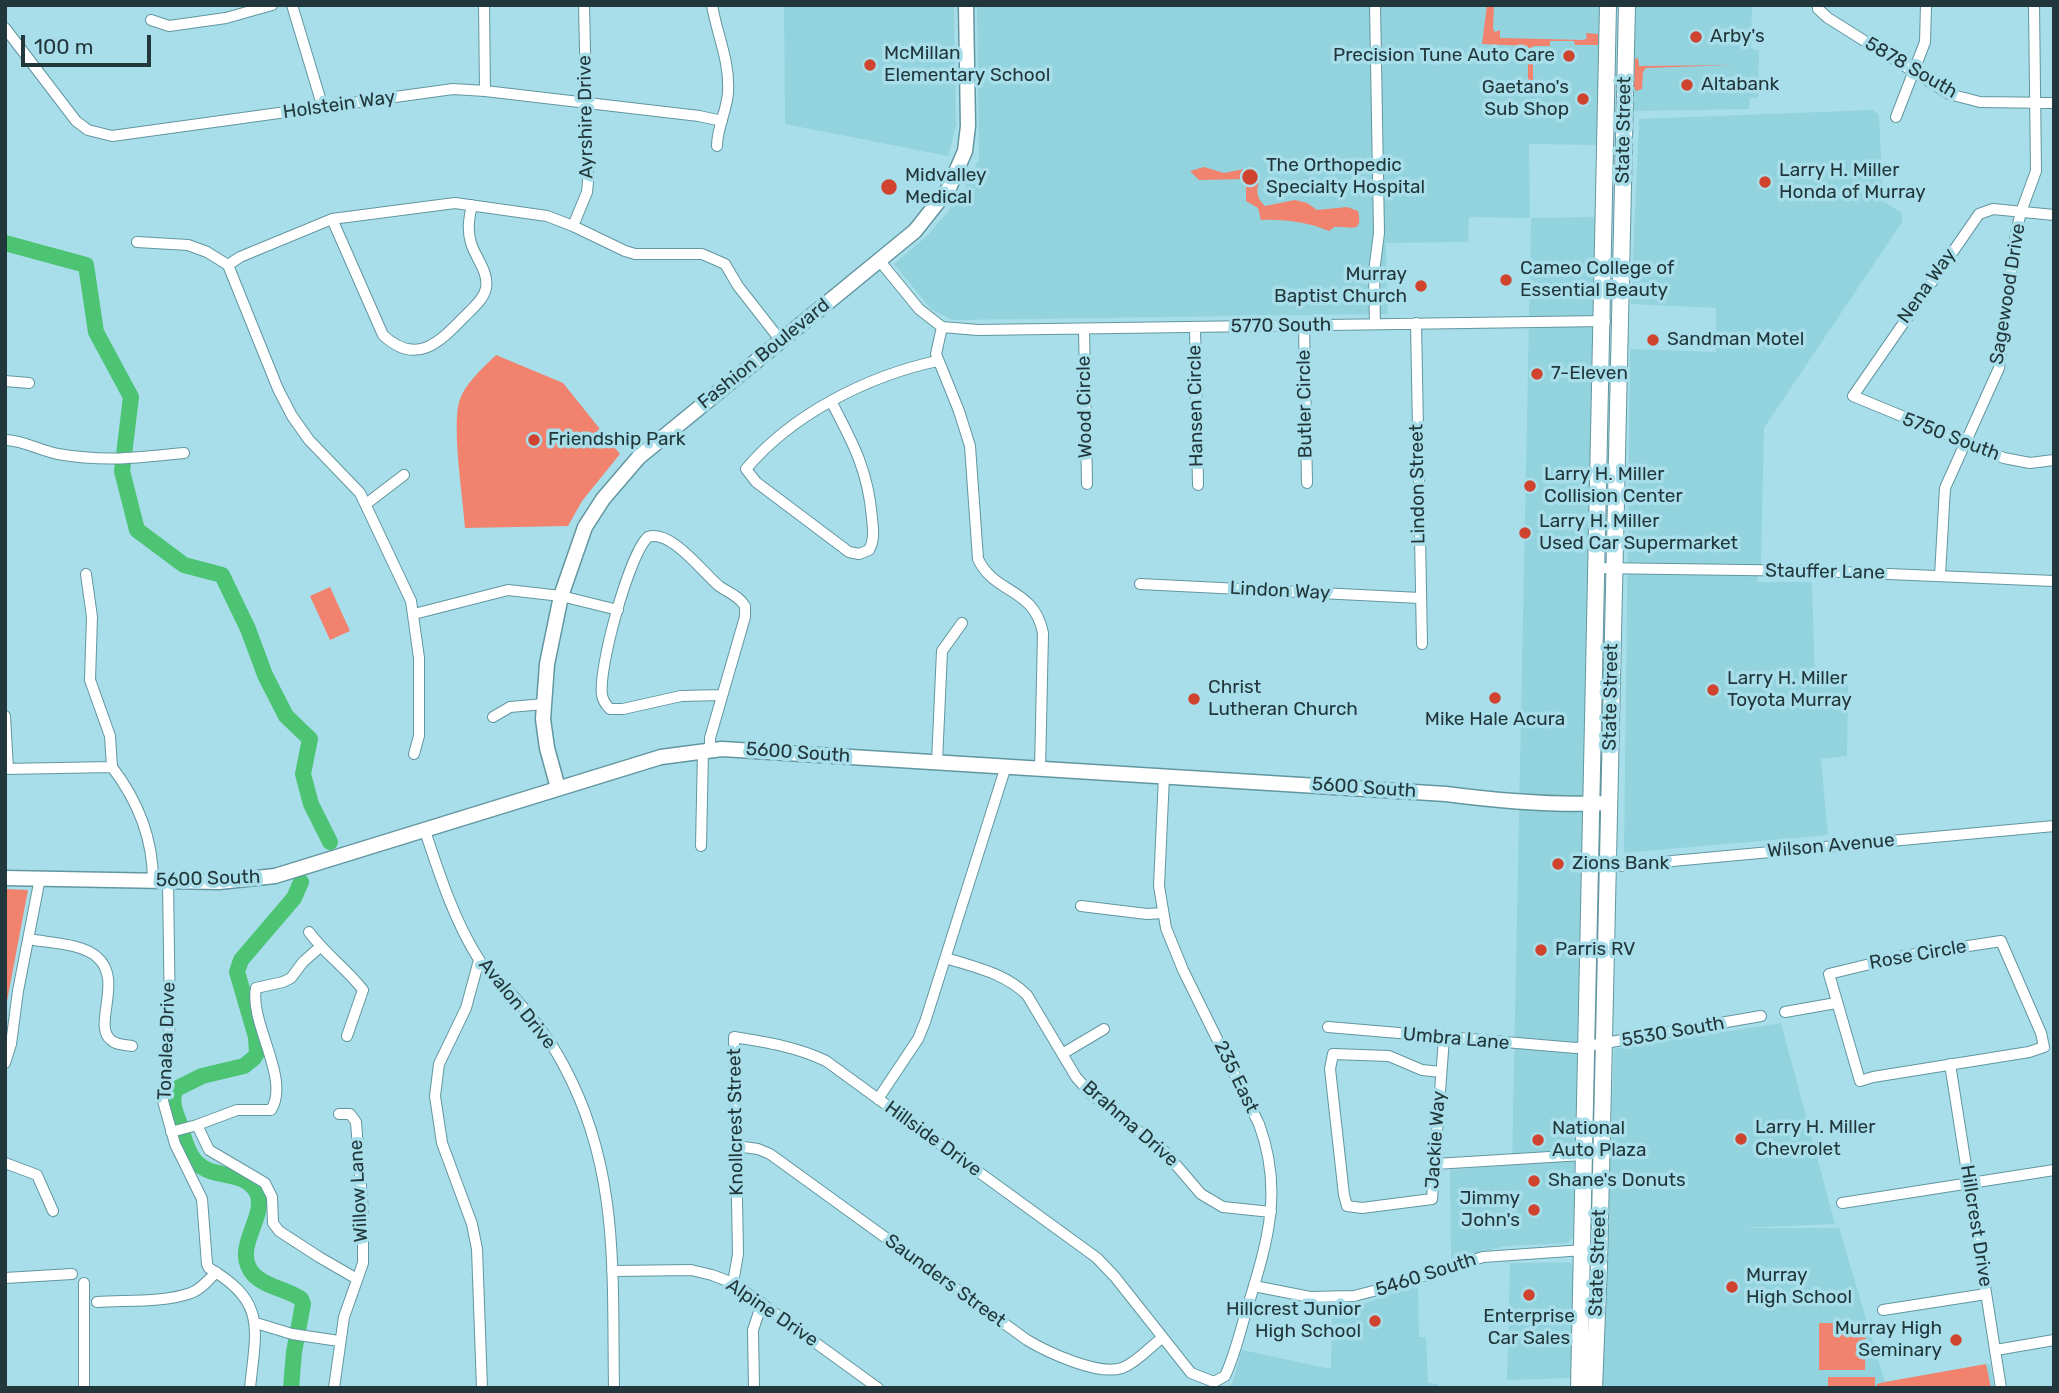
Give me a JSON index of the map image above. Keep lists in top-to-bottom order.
{
  "streets": {
    "main road": ["State Street"],
    "street": [
      "5878 South",
      "Holstein Way",
      "Ayrshire Drive",
      "Nena Way",
      "Sagewood Drive",
      "5770 South",
      "Fashion Boulevard",
      "Butler Circle",
      "Hansen Circle",
      "Wood Circle",
      "5750 South",
      "Lindon Street",
      "Stauffer Lane",
      "Lindon Way",
      "5600 South",
      "Wilson Avenue",
      "Rose Circle",
      "Avalon Drive",
      "5530 South",
      "Umbra Lane",
      "Tonalea Drive",
      "235 East",
      "Knollcrest Street",
      "Brahma Drive",
      "Hillside Drive",
      "Jackie Way",
      "Willow Lane",
      "Hillcrest Drive",
      "5460 South",
      "Saunders Street",
      "Alpine Drive"
    ]
  },
  "crossings": [
    ["5878 South", "Sagewood Drive"],
    ["Holstein Way", "Ayrshire Drive"],
    ["State Street", "5770 South"],
    ["State Street", "Stauffer Lane"],
    ["State Street", "5600 South"],
    ["State Street", "Wilson Avenue"],
    ["State Street", "5530 South"],
    ["State Street", "Umbra Lane"],
    ["State Street", "5460 South"],
    ["Nena Way", "Sagewood Drive"],
    ["Nena Way", "5750 South"],
    ["Sagewood Drive", "5750 South"],
    ["Sagewood Drive", "Stauffer Lane"],
    ["5770 South", "Butler Circle"],
    ["5770 South", "Hansen Circle"],
    ["5770 South", "Wood Circle"],
    ["5770 South", "Lindon Street"],
    ["Fashion Boulevard", "5600 South"],
    ["Lindon Street", "Lindon Way"],
    ["5600 South", "Avalon Drive"],
    ["5600 South", "Tonalea Drive"],
    ["5600 South", "235 East"],
    ["5600 South", "Hillside Drive"],
    ["Rose Circle", "Hillcrest Drive"],
    ["Avalon Drive", "Alpine Drive"],
    ["5530 South", "Umbra Lane"],
    ["Umbra Lane", "Jackie Way"],
    ["235 East", "Brahma Drive"],
    ["235 East", "Hillside Drive"],
    ["235 East", "5460 South"],
    ["Knollcrest Street", "Hillside Drive"],
    ["Knollcrest Street", "Saunders Street"],
    ["Knollcrest Street", "Alpine Drive"],
    ["Brahma Drive", "Hillside Drive"],
    ["Hillside Drive", "Saunders Street"]
  ],
  "places": [
    "Arby's",
    "Precision Tune Auto Care",
    "McMillan Elementary School",
    "Altabank",
    "Gaetano's Sub Shop",
    "The Orthopedic Specialty Hospital",
    "Larry H. Miller Honda of Murray",
    "Midvalley Medical",
    "Cameo College of Essential Beauty",
    "Murray Baptist Church",
    "Sandman Motel",
    "7-Eleven",
    "Friendship Park",
    "Larry H. Miller Collision Center",
    "Larry H. Miller Used Car Supermarket",
    "Larry H. Miller Toyota Murray",
    "Mike Hale Acura",
    "Christ Lutheran Church",
    "Zions Bank",
    "Parris RV",
    "Larry H. Miller Chevrolet",
    "National Auto Plaza",
    "Shane's Donuts",
    "Jimmy John's",
    "Murray High School",
    "Enterprise Car Sales",
    "Hillcrest Junior High School",
    "Murray High Seminary"
  ],
  "scale_bar": "100 m"
}
